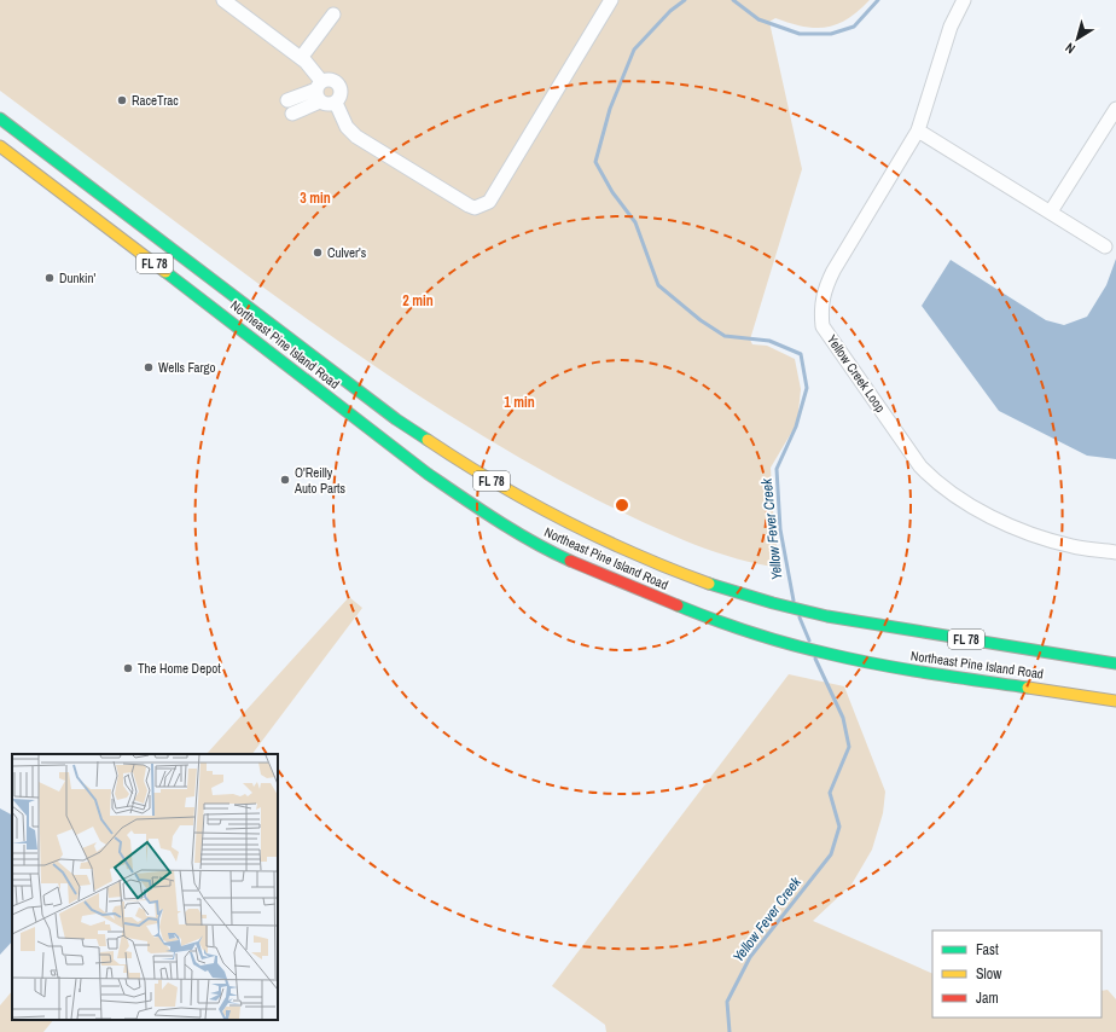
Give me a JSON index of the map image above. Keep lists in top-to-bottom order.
{
  "streets": {
    "main road": ["FL 78", "Northeast Pine Island Road"],
    "street": ["Yellow Creek Loop"]
  },
  "water": ["Yellow Fever Creek"],
  "places": [
    "RaceTrac",
    "Culver's",
    "Dunkin'",
    "Wells Fargo",
    "O'Reilly Auto Parts",
    "The Home Depot"
  ],
  "legend": ["Fast", "Slow", "Jam"],
  "north": "bottom left",
  "rings": ["3 min", "2 min", "1 min"]
}
